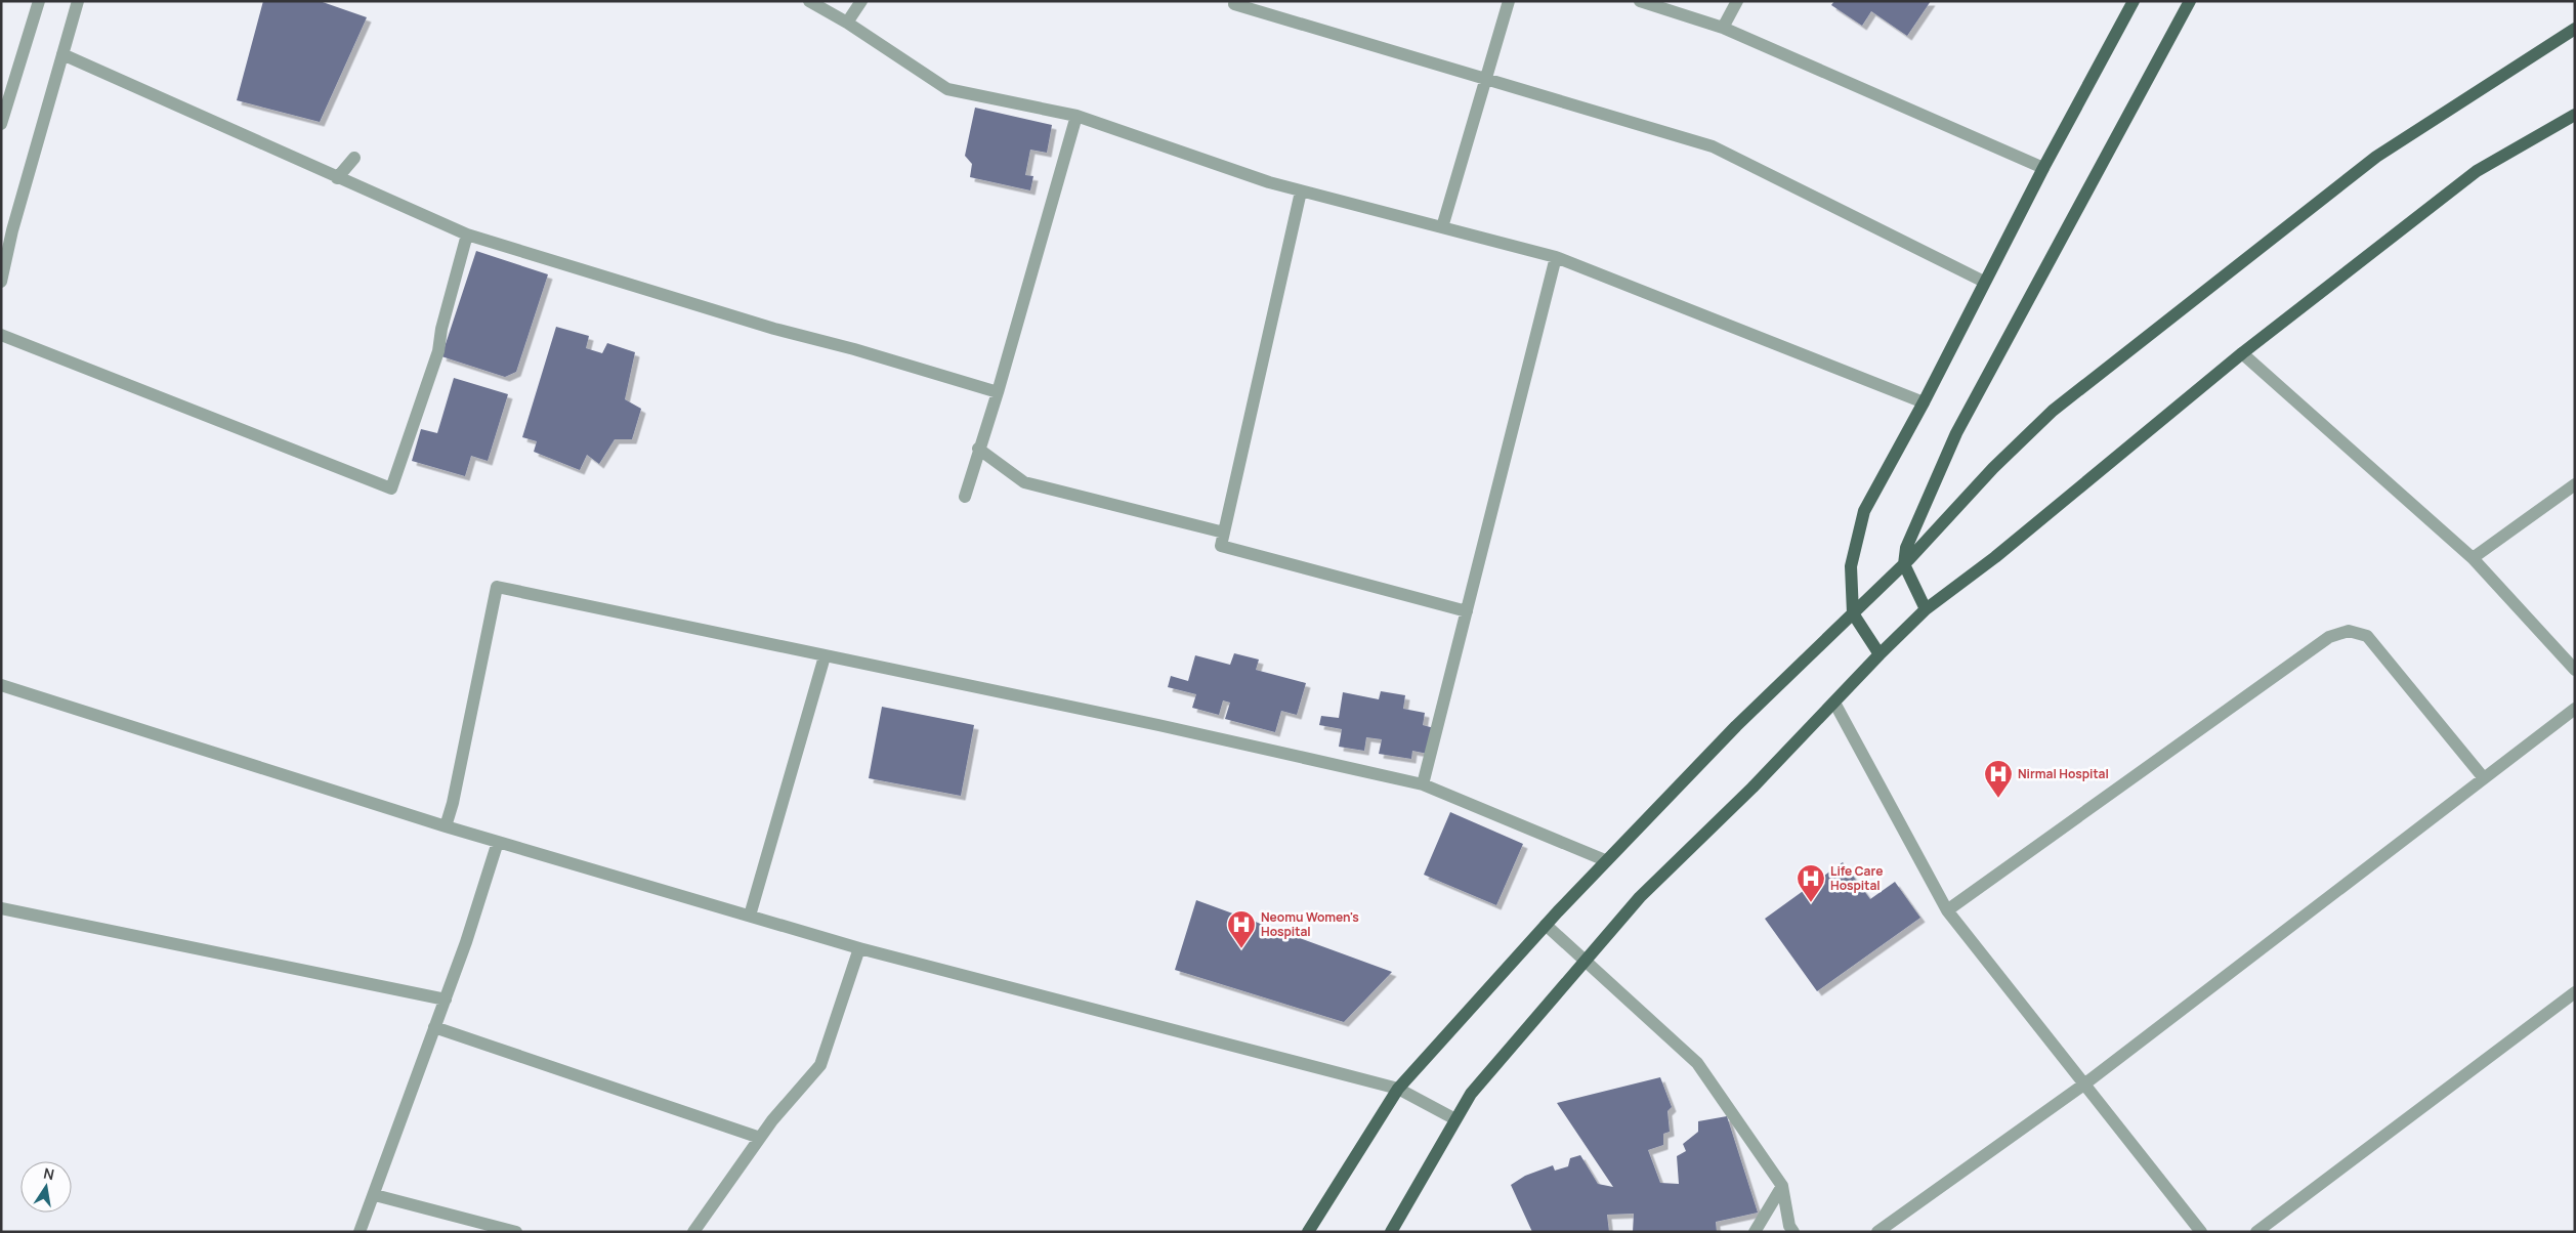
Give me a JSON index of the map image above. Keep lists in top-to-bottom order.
{
  "places": {
    "hospital": ["Nirmal Hospital", "Life Care Hospital", "Neomu Women's Hospital"]
  },
  "north": "top"
}
